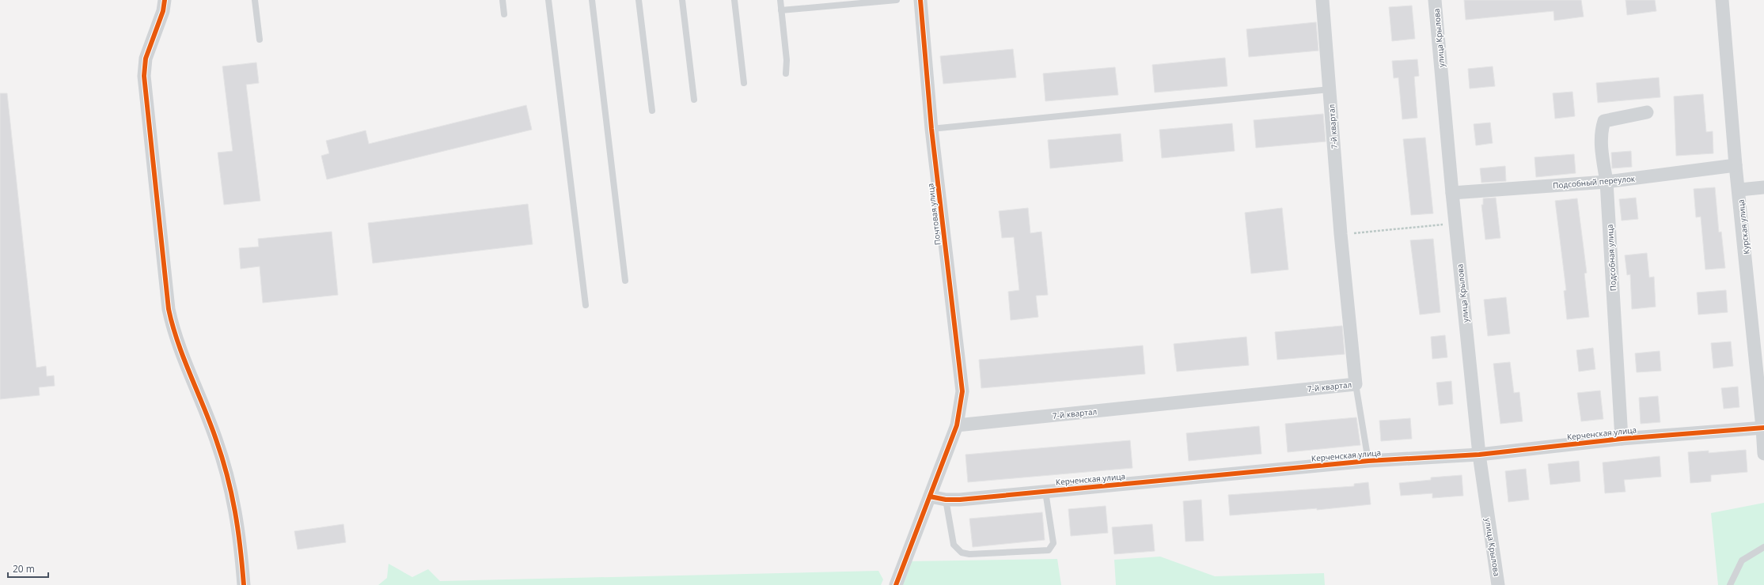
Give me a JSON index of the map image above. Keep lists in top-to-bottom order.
{
  "streets": {
    "street": [
      "улица Крылова",
      "7-й квартал",
      "Подсобный переулок",
      "Почтовая улица",
      "Курская улица",
      "Подсобная улица",
      "Керченская улица"
    ]
  },
  "crossings": [
    ["улица Крылова", "Подсобный переулок"],
    ["улица Крылова", "Керченская улица"],
    ["7-й квартал", "Почтовая улица"],
    ["Подсобный переулок", "Курская улица"],
    ["Подсобный переулок", "Подсобная улица"],
    ["Почтовая улица", "Керченская улица"],
    ["Курская улица", "Керченская улица"],
    ["Подсобная улица", "Керченская улица"]
  ],
  "scale_bar": "20 m"
}
